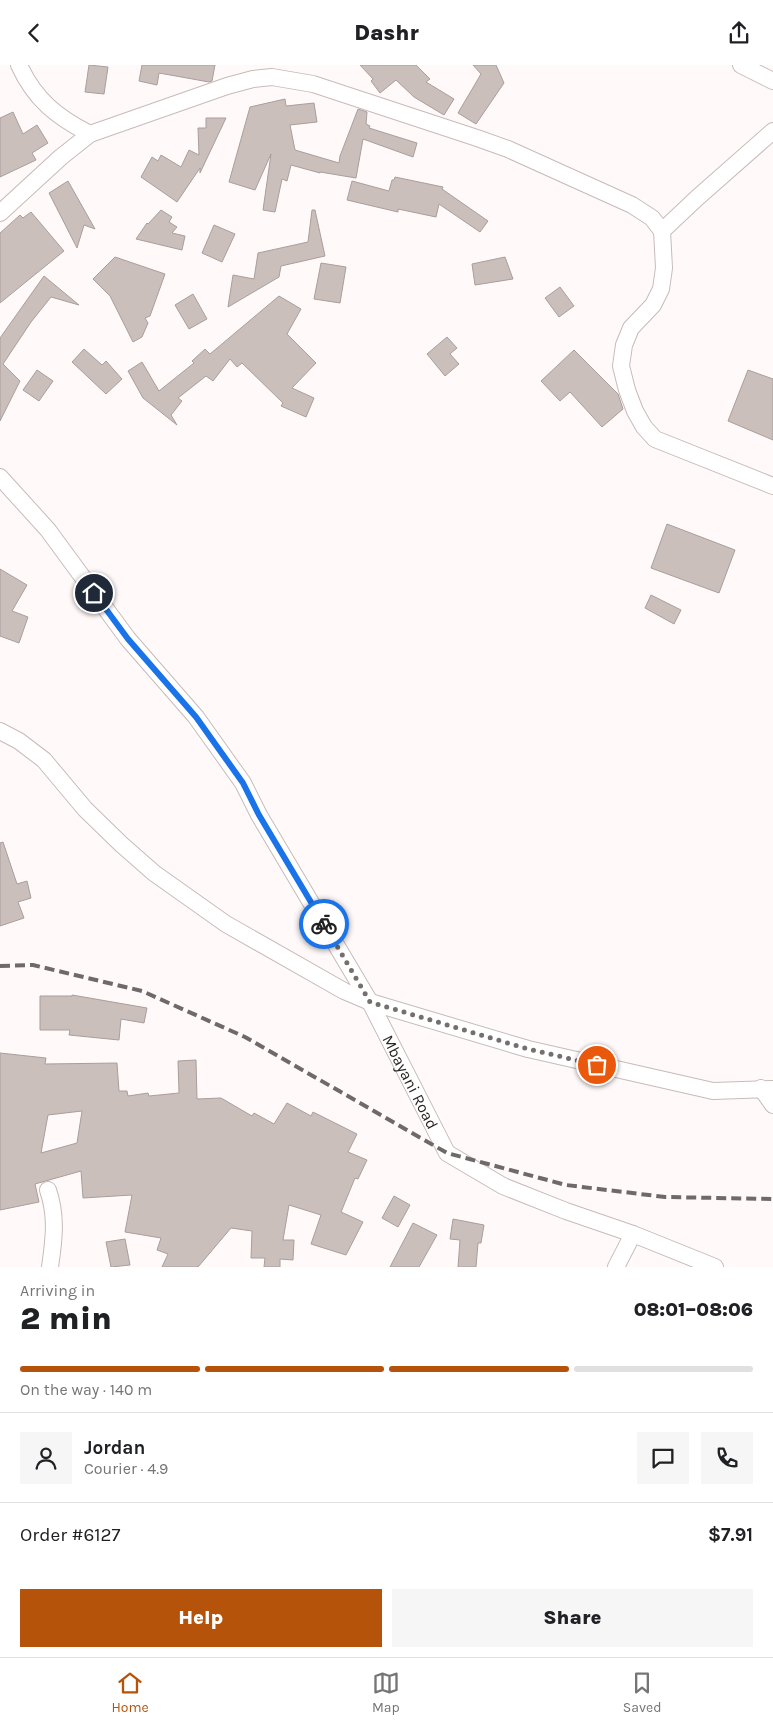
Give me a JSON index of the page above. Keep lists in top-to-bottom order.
{
  "streets": {
    "street": ["Mbayani Road"]
  },
  "page": {
    "header": "Dashr",
    "heading": ["2 min", "Arriving in", "08:01–08:06"],
    "panel": [
      "Jordan",
      "Courier · 4.9",
      "Order #6127",
      "$7.91"
    ],
    "bar": "On the way · 140 m",
    "buttons": ["Help", "Share"],
    "tabs": ["Home", "Map", "Saved"]
  }
}
